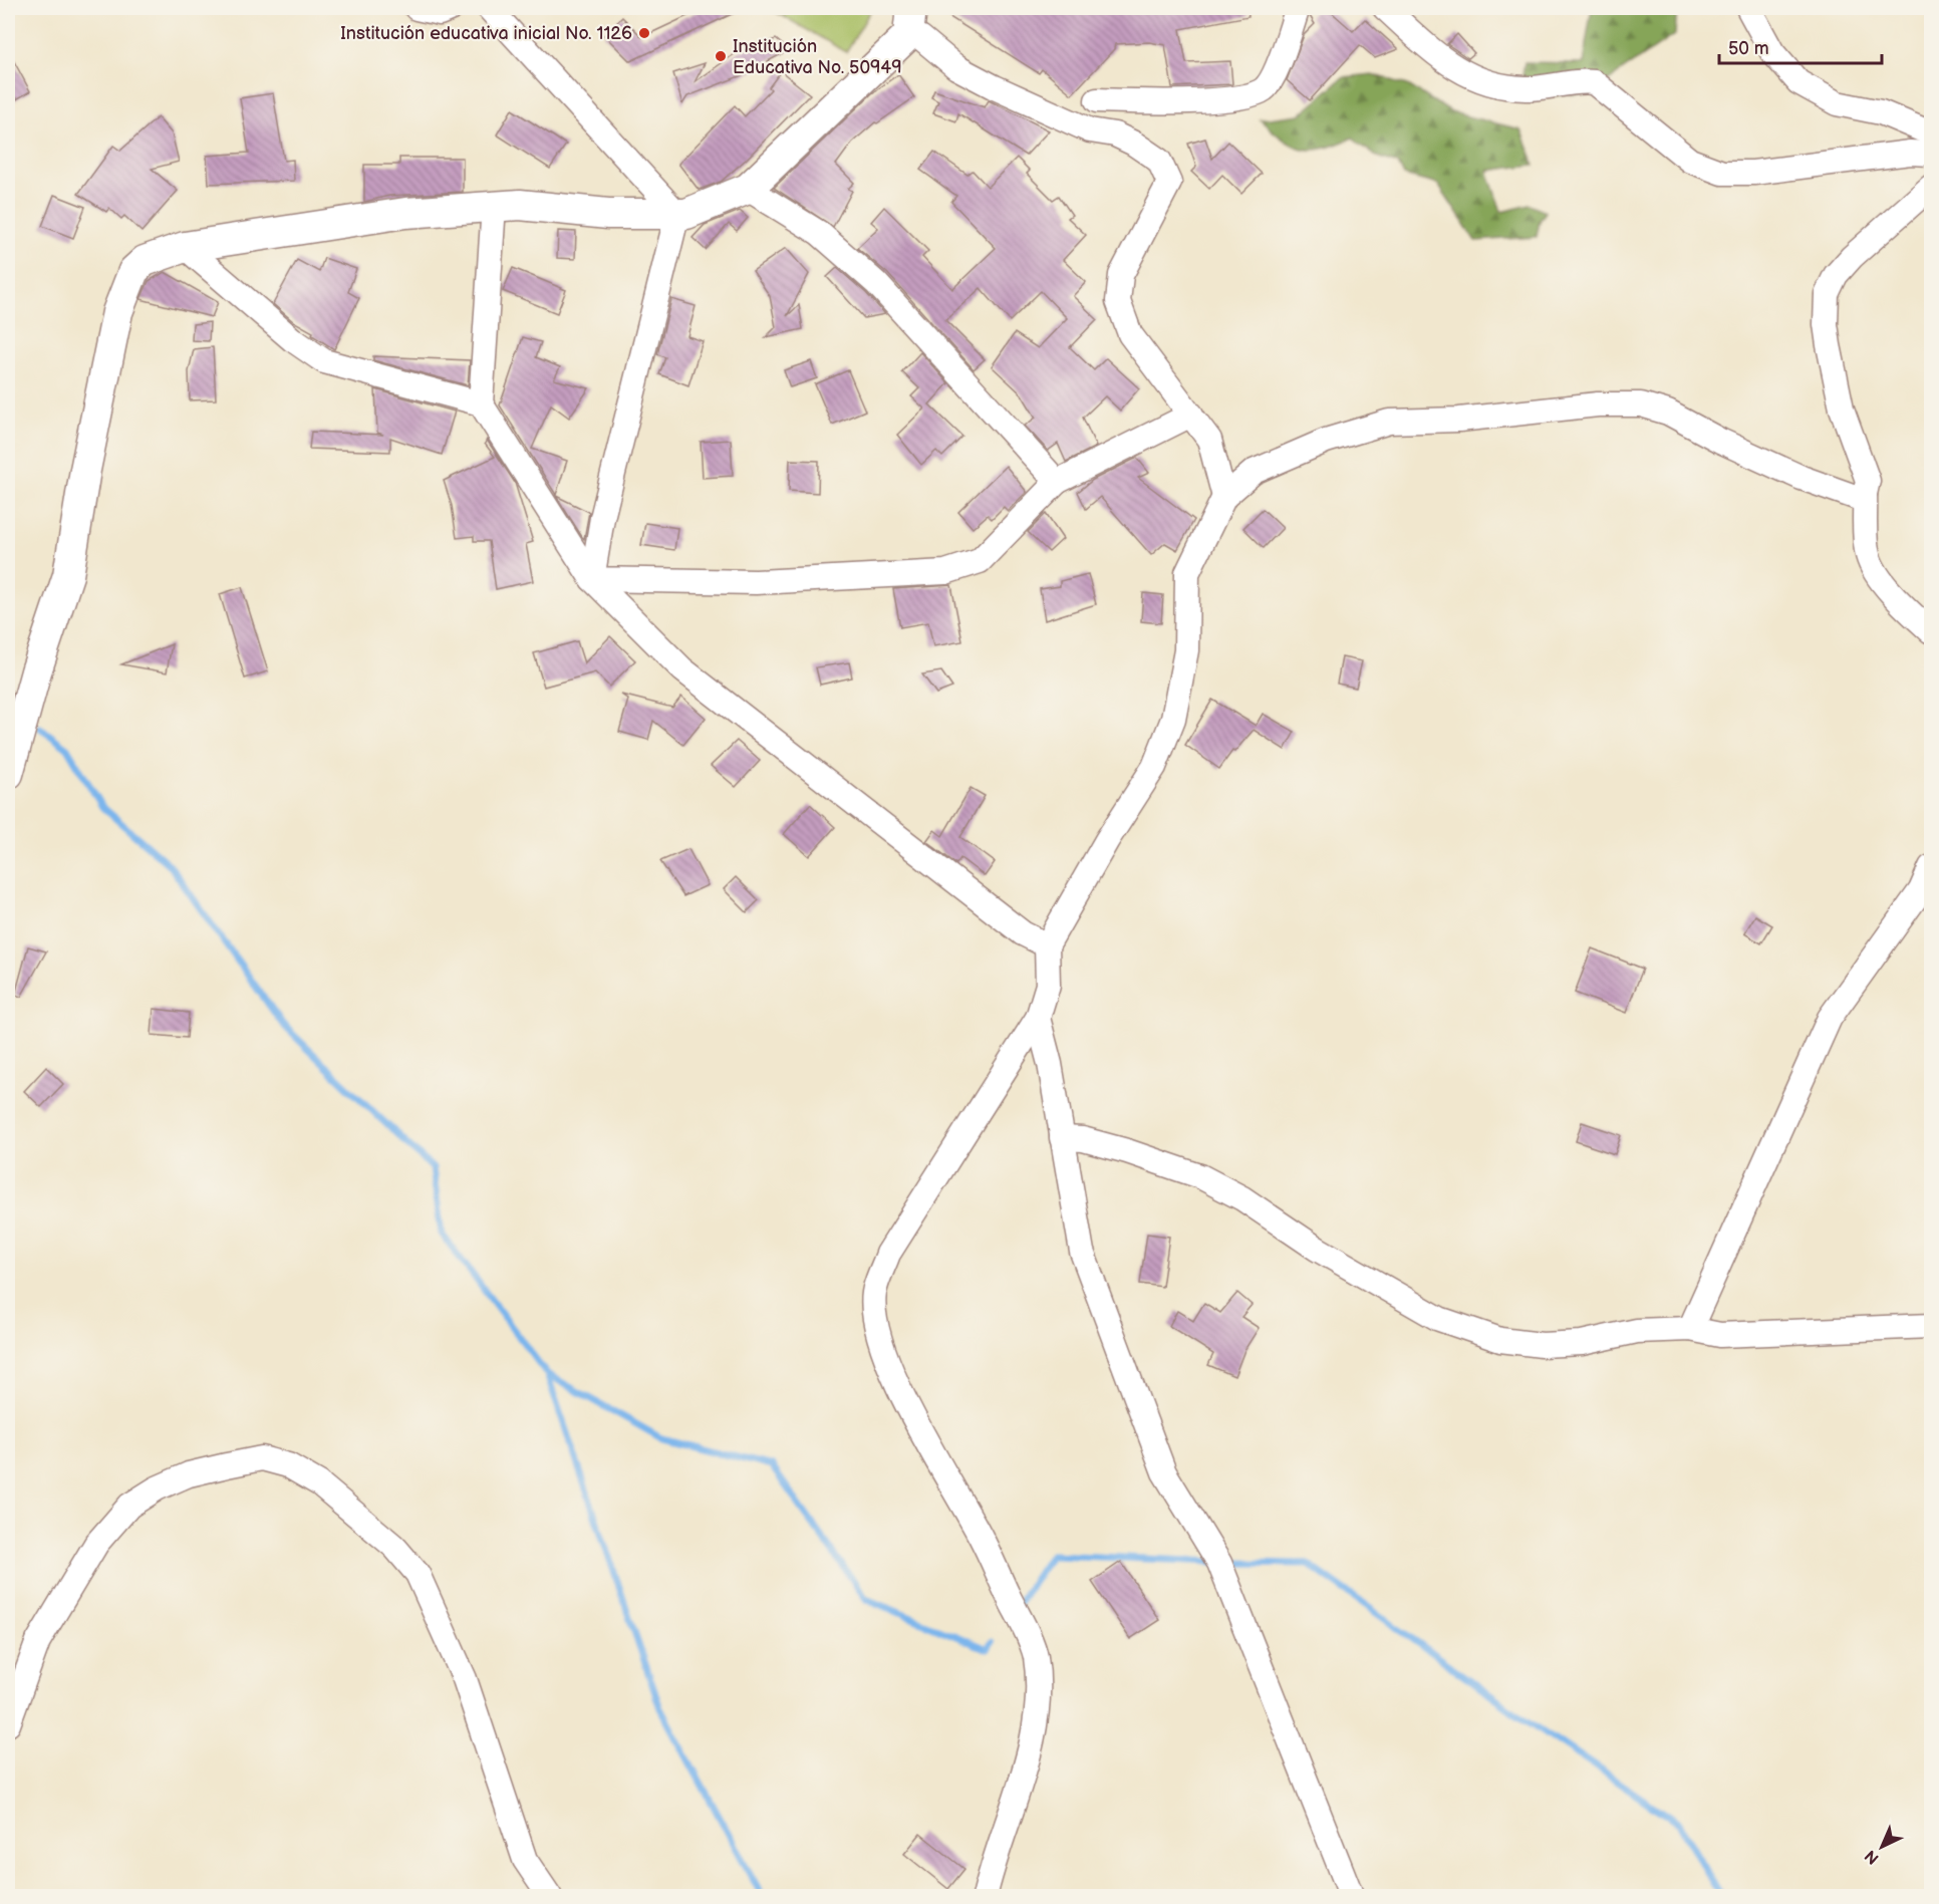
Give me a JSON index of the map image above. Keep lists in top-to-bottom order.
{
  "places": ["Institución educativa inicial No. 1126", "Institución Educativa No. 50949"],
  "scale_bar": "50 m",
  "north": "bottom left"
}
